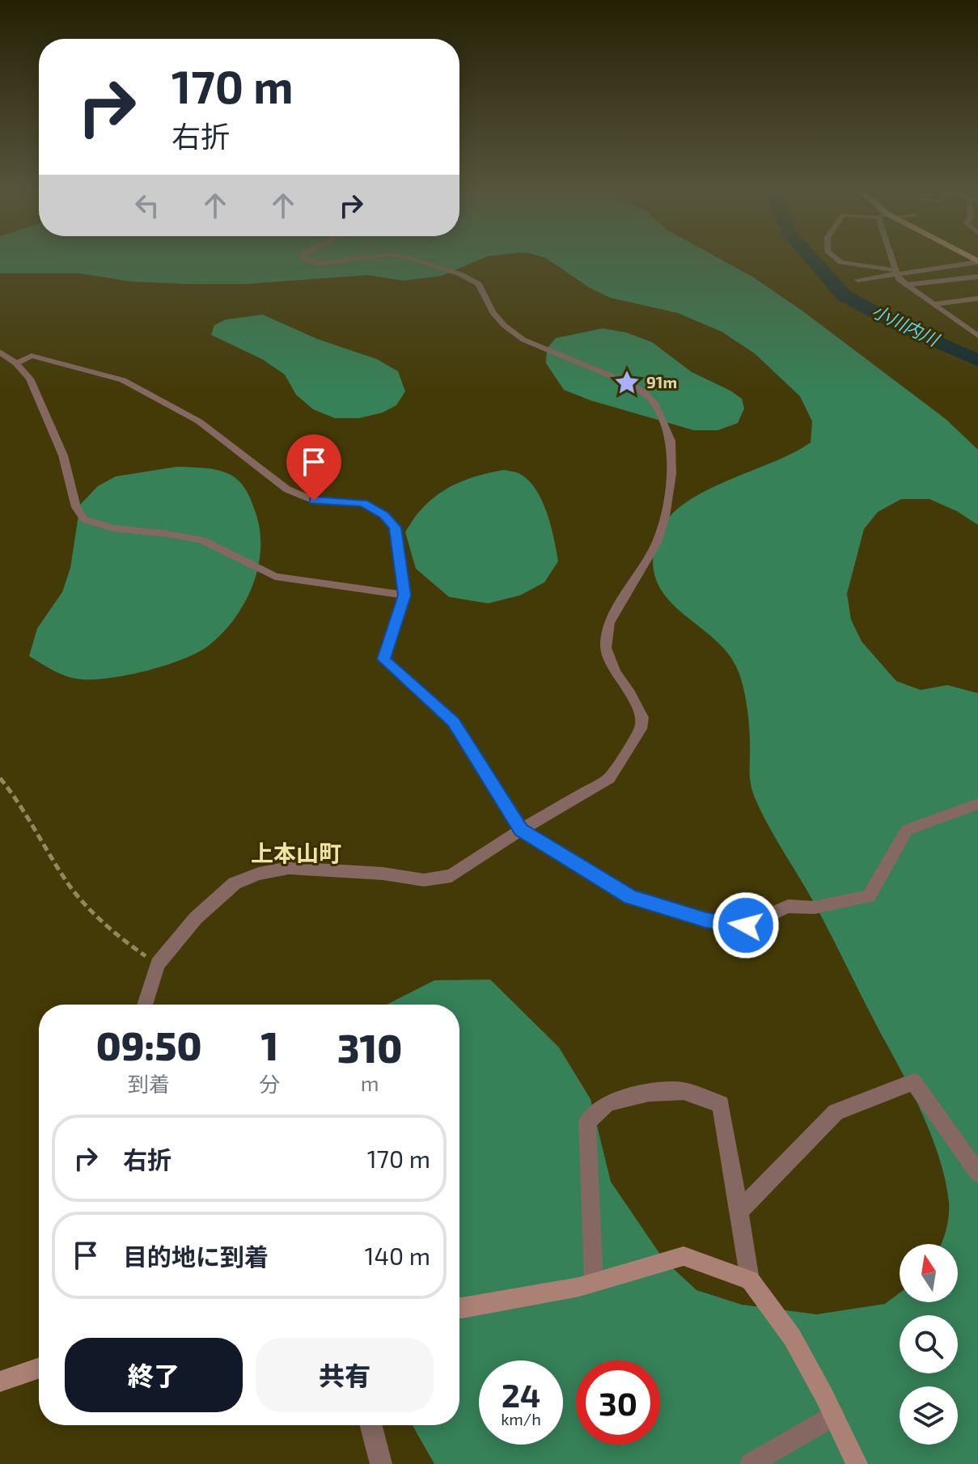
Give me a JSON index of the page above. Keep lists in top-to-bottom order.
{
  "districts": ["上本山町"],
  "water": ["小川内川"],
  "places": {
    "place": ["91m"]
  },
  "north": "top",
  "page": {
    "turn": ["170 m", "右折"],
    "eta": [
      "09:50",
      "到着",
      "1",
      "分",
      "310",
      "m"
    ],
    "list": [
      {
        "name": "右折",
        "value": "170 m"
      },
      {
        "name": "目的地に到着",
        "value": "140 m"
      }
    ],
    "buttons": ["終了", "共有"],
    "speed": "24 km/h",
    "limit": "30"
  }
}
